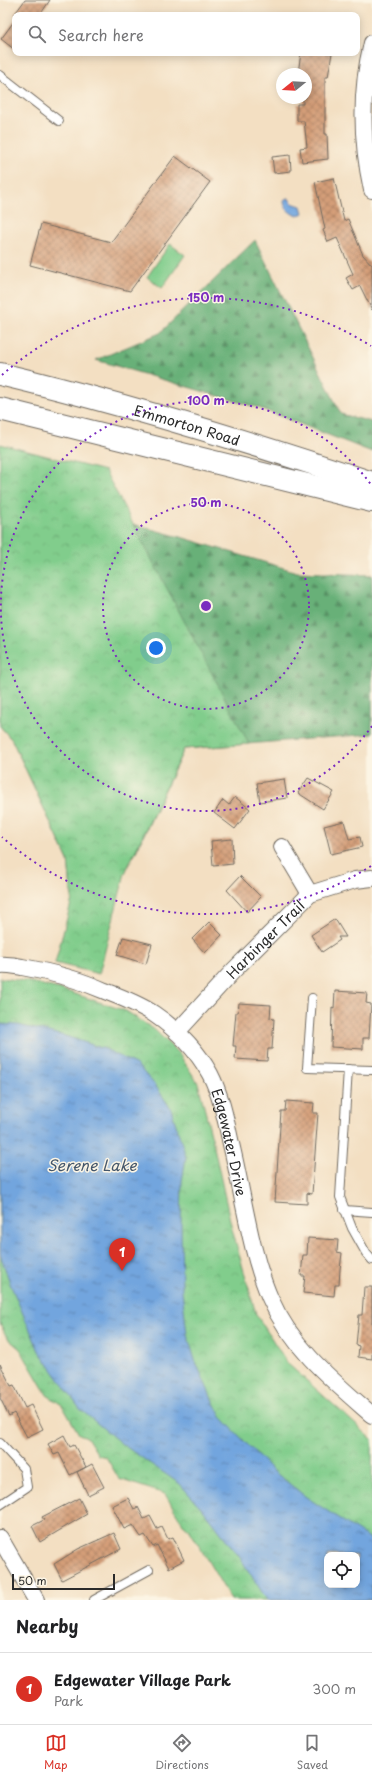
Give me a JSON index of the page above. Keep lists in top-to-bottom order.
{
  "streets": {
    "main road": ["Emmorton Road"],
    "street": ["Harbinger Trail", "Edgewater Drive"]
  },
  "crossings": [
    ["Harbinger Trail", "Edgewater Drive"]
  ],
  "water": ["Serene Lake"],
  "scale_bar": "50 m",
  "north": "left",
  "page": {
    "search": "Search here",
    "pins": "1",
    "scale": "50 m",
    "heading": "Nearby",
    "list": [
      {
        "mark": "1",
        "name": "Edgewater Village Park",
        "note": "Park",
        "value": "300 m"
      }
    ],
    "nav": ["Map", "Directions", "Saved"]
  },
  "rings": ["150 m", "100 m", "50 m"]
}
